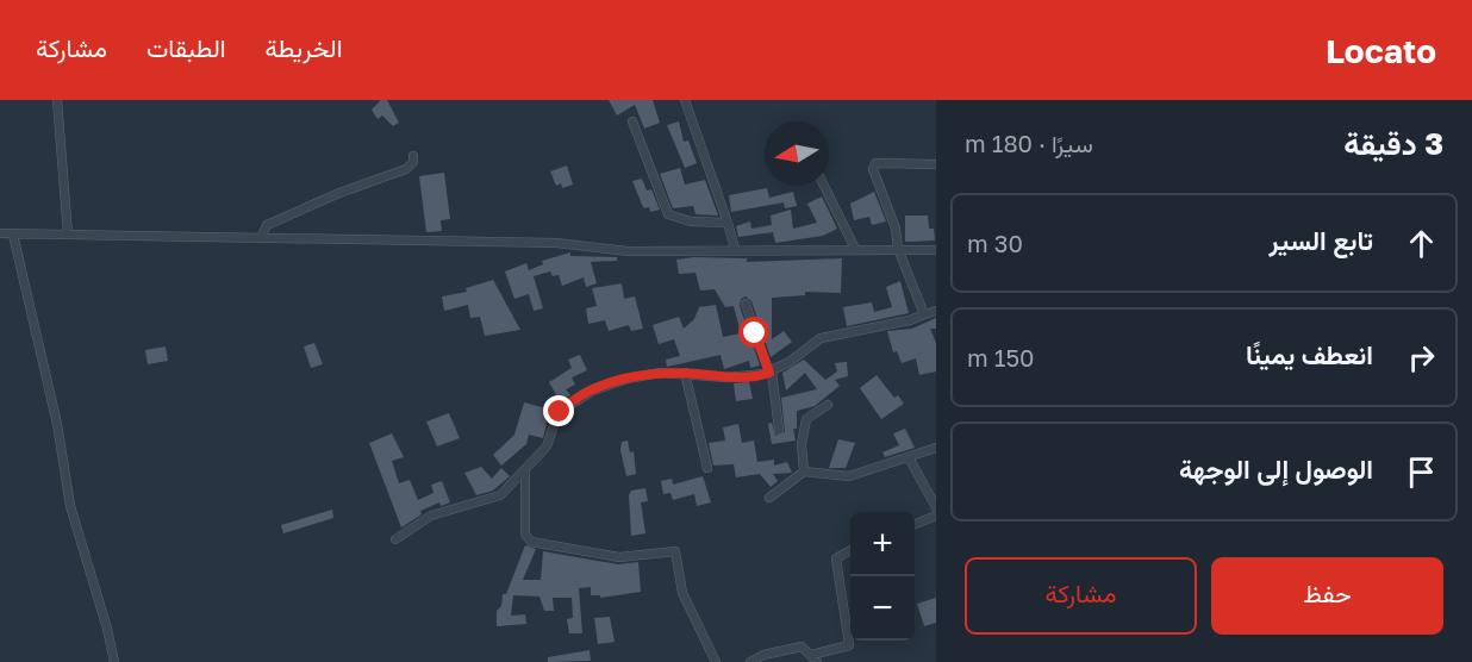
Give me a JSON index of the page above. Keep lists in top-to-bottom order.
{
  "north": "left",
  "page": {
    "header": "Locato",
    "nav": ["الخريطة", "الطبقات", "مشاركة"],
    "heading": ["3 دقيقة", "سيرًا · 180 m"],
    "list": [
      ["تابع السير", "30 m"],
      ["انعطف يمينًا", "150 m"],
      "الوصول إلى الوجهة"
    ],
    "map_buttons": ["+", "−"],
    "buttons": ["حفظ", "مشاركة"]
  }
}
